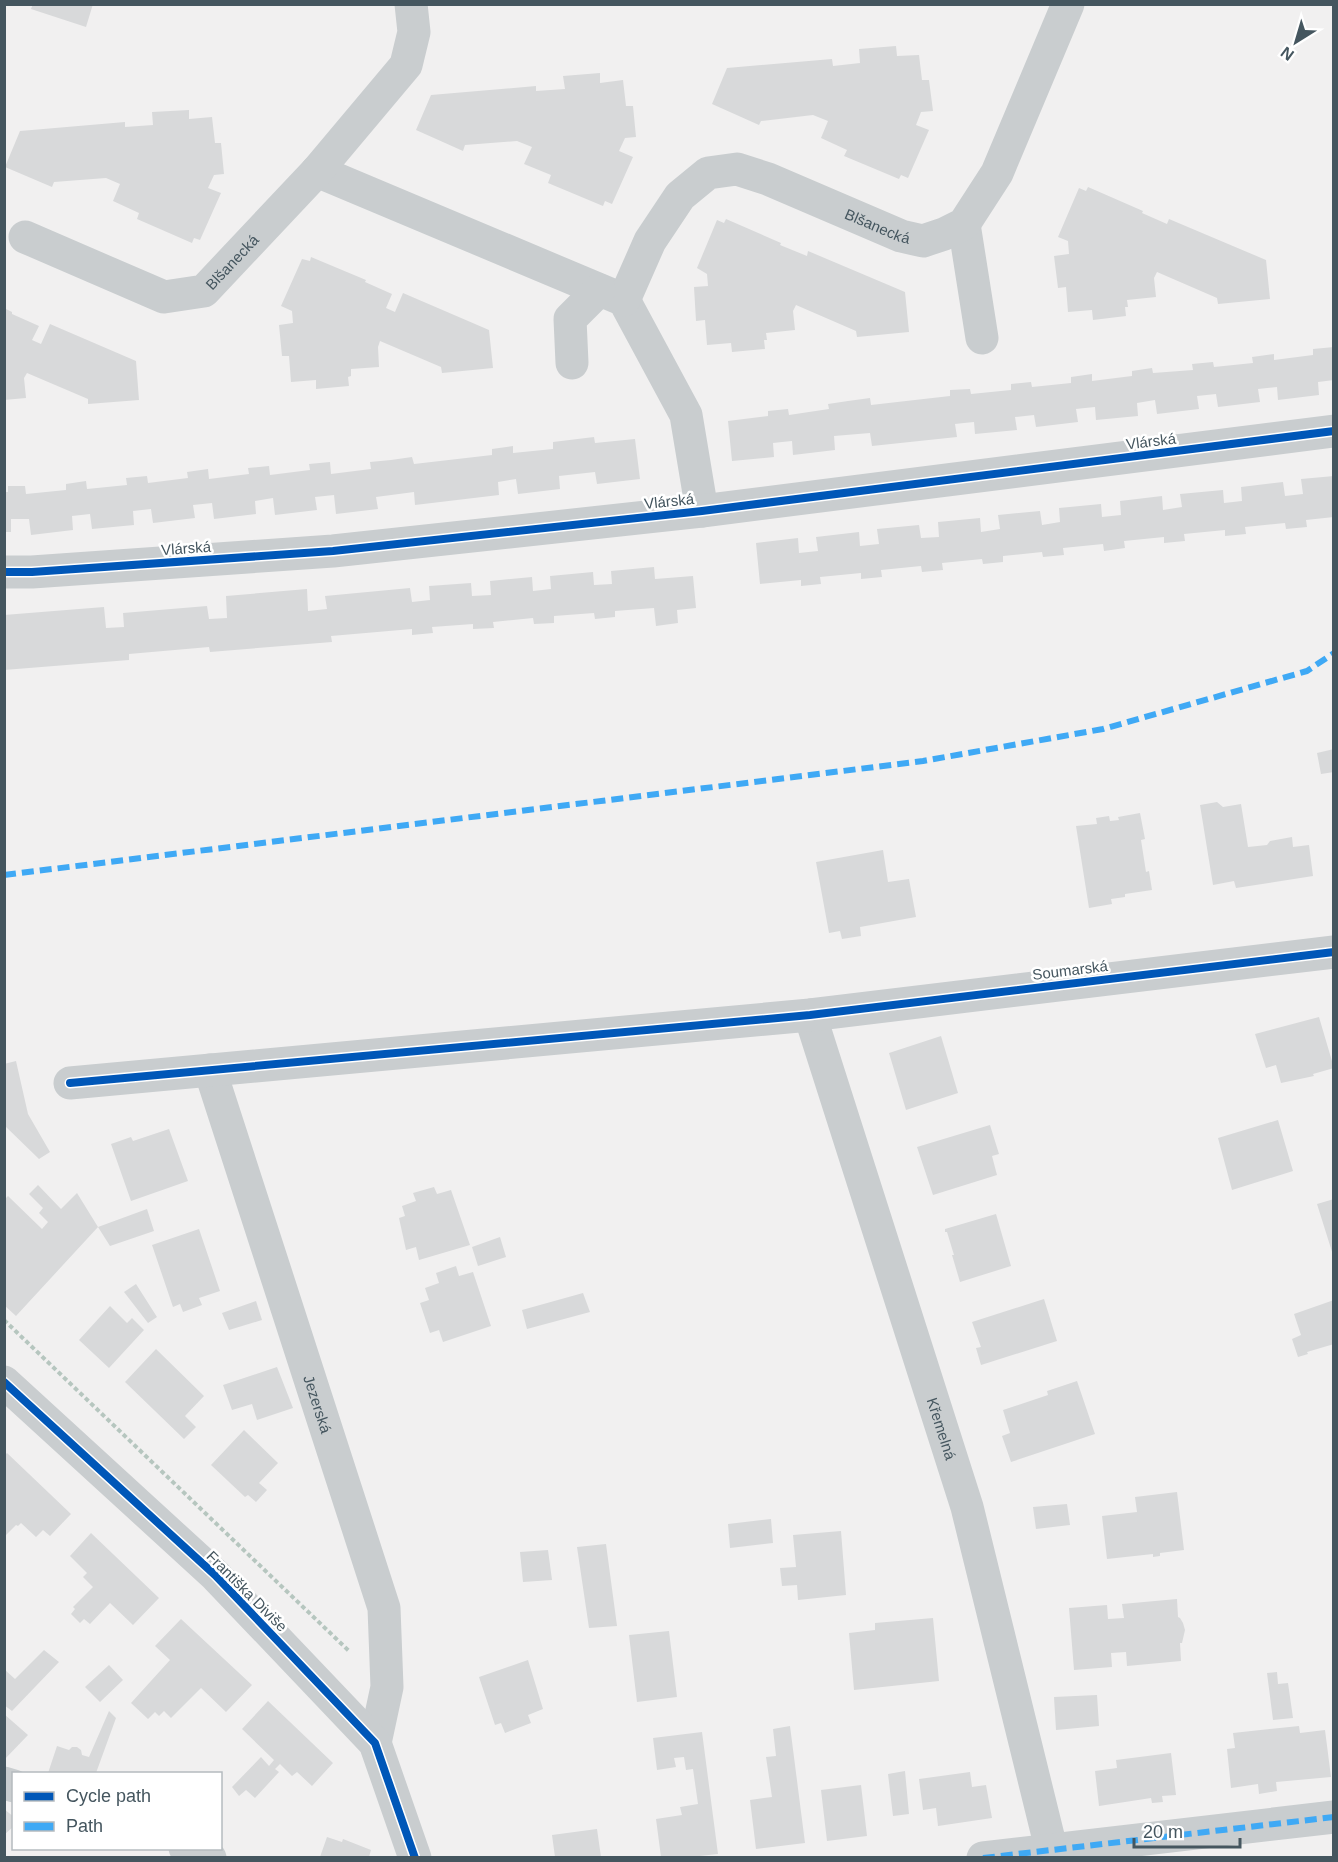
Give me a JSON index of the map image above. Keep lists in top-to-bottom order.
{
  "streets": {
    "street": [
      "Blšanecká",
      "Vlárská",
      "Soumarská",
      "Jezerská",
      "Křemelná",
      "Františka Diviše"
    ]
  },
  "crossings": [
    ["Soumarská", "Jezerská"],
    ["Soumarská", "Křemelná"],
    ["Jezerská", "Františka Diviše"]
  ],
  "legend": ["Cycle path", "Path"],
  "scale_bar": "20 m",
  "north": "bottom left"
}
